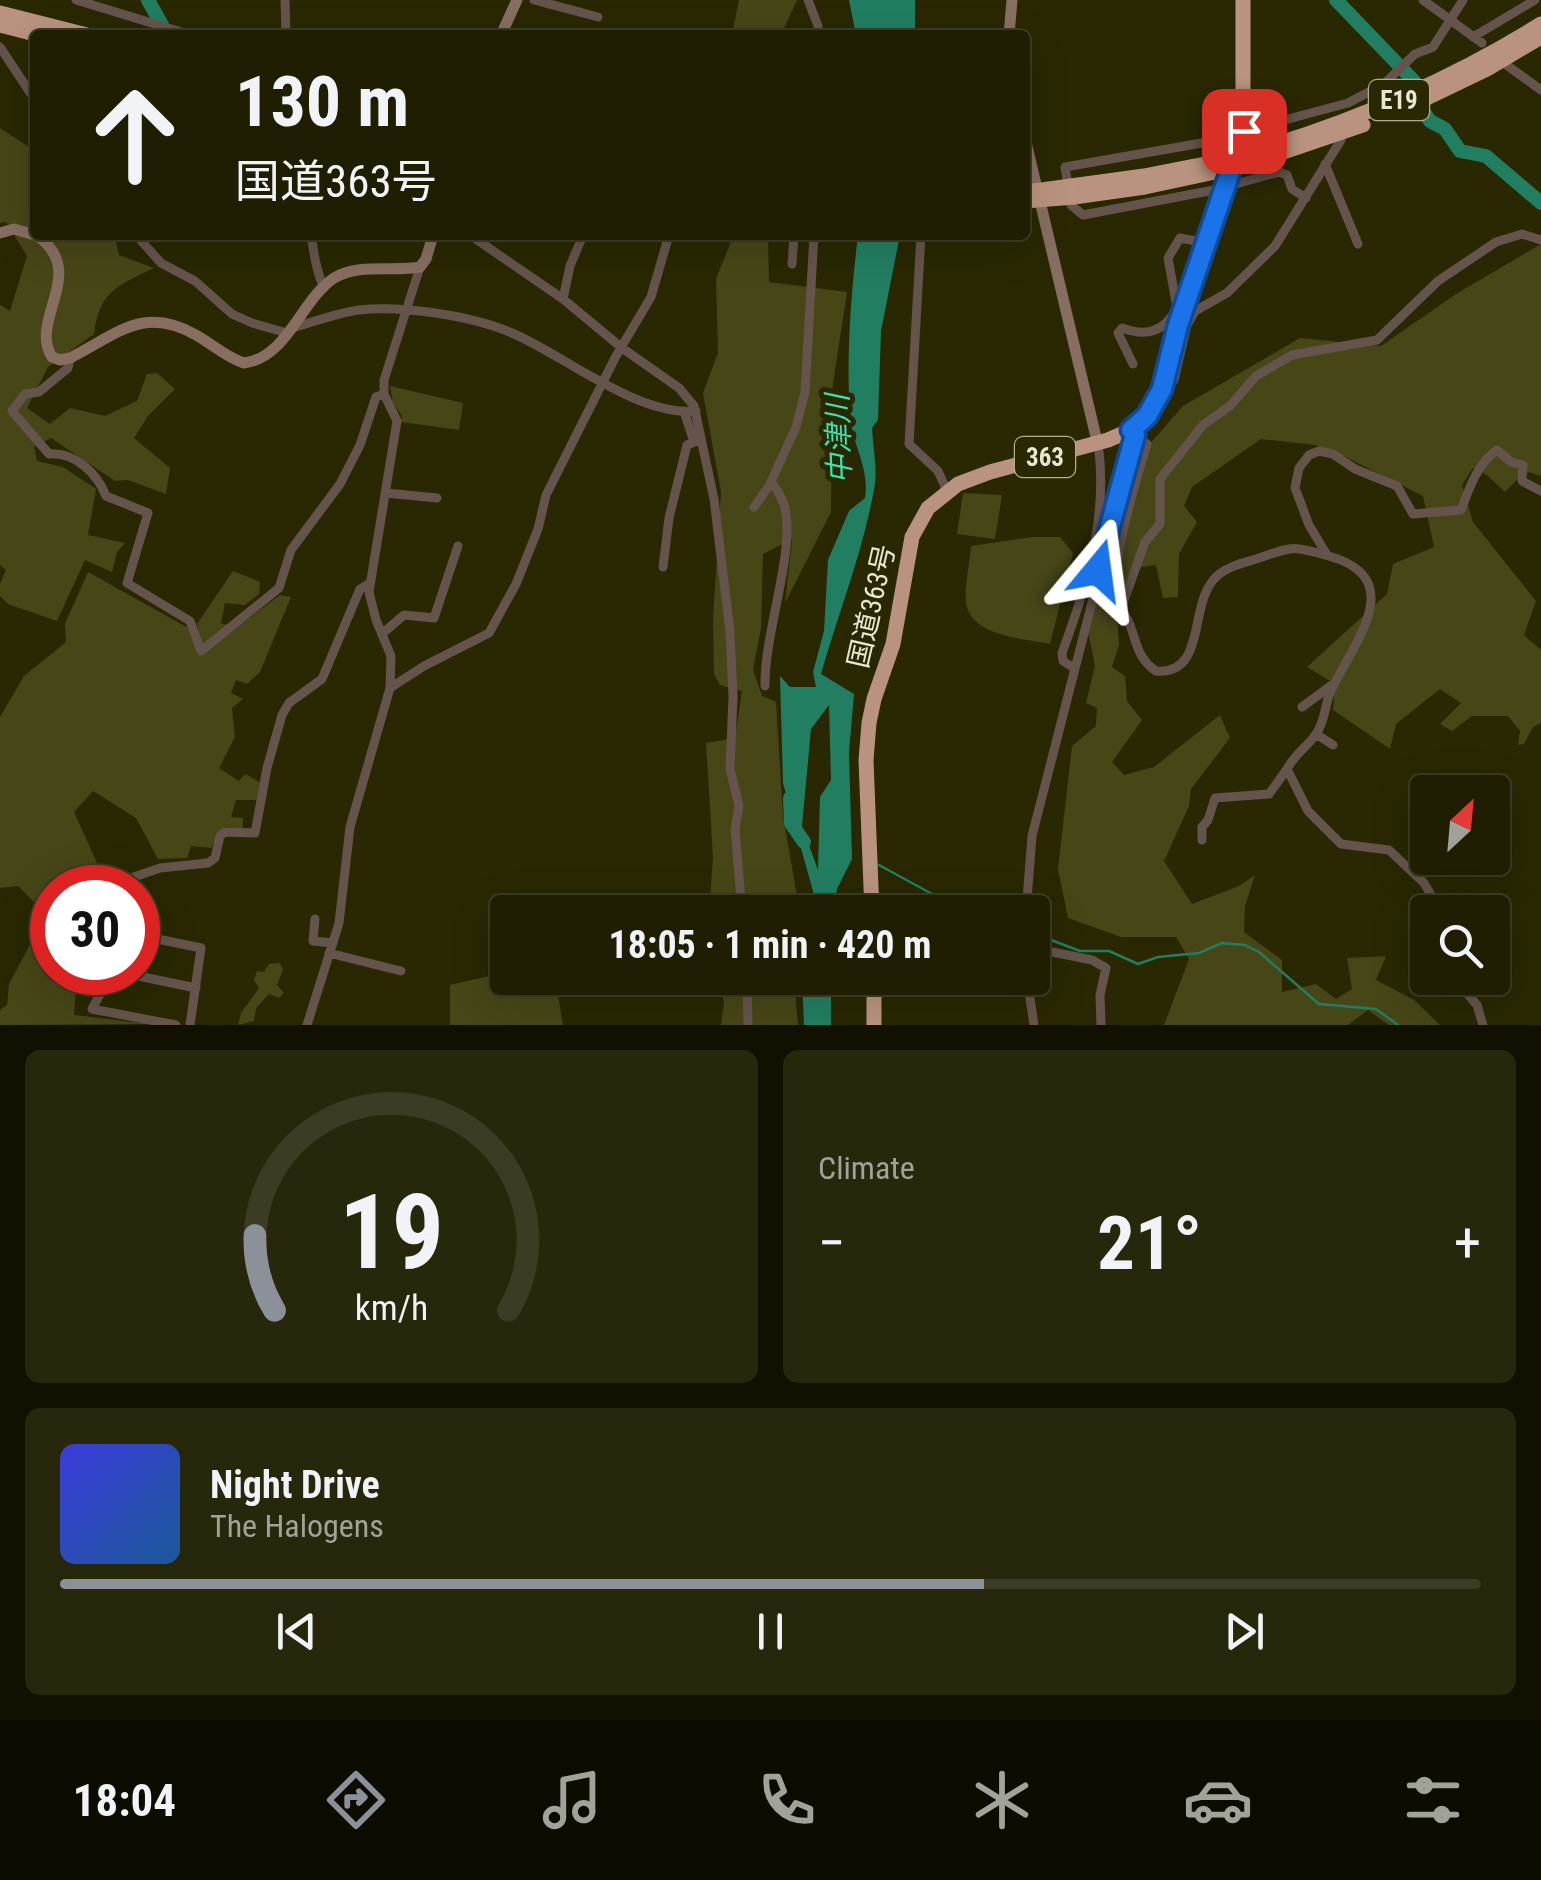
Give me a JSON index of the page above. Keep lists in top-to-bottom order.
{
  "streets": {
    "highway": ["E19", "363", "国道363号"]
  },
  "water": ["中津川"],
  "north": "top right",
  "page": {
    "turn": ["130 m", "国道363号"],
    "limit": "30",
    "trip": "18:05 · 1 min · 420 m",
    "tile": "Climate",
    "heat": ["−", "21°", "+"],
    "song": ["Night Drive", "The Halogens"],
    "tabs": "18:04",
    "gauge": ["19", "km/h"]
  }
}
